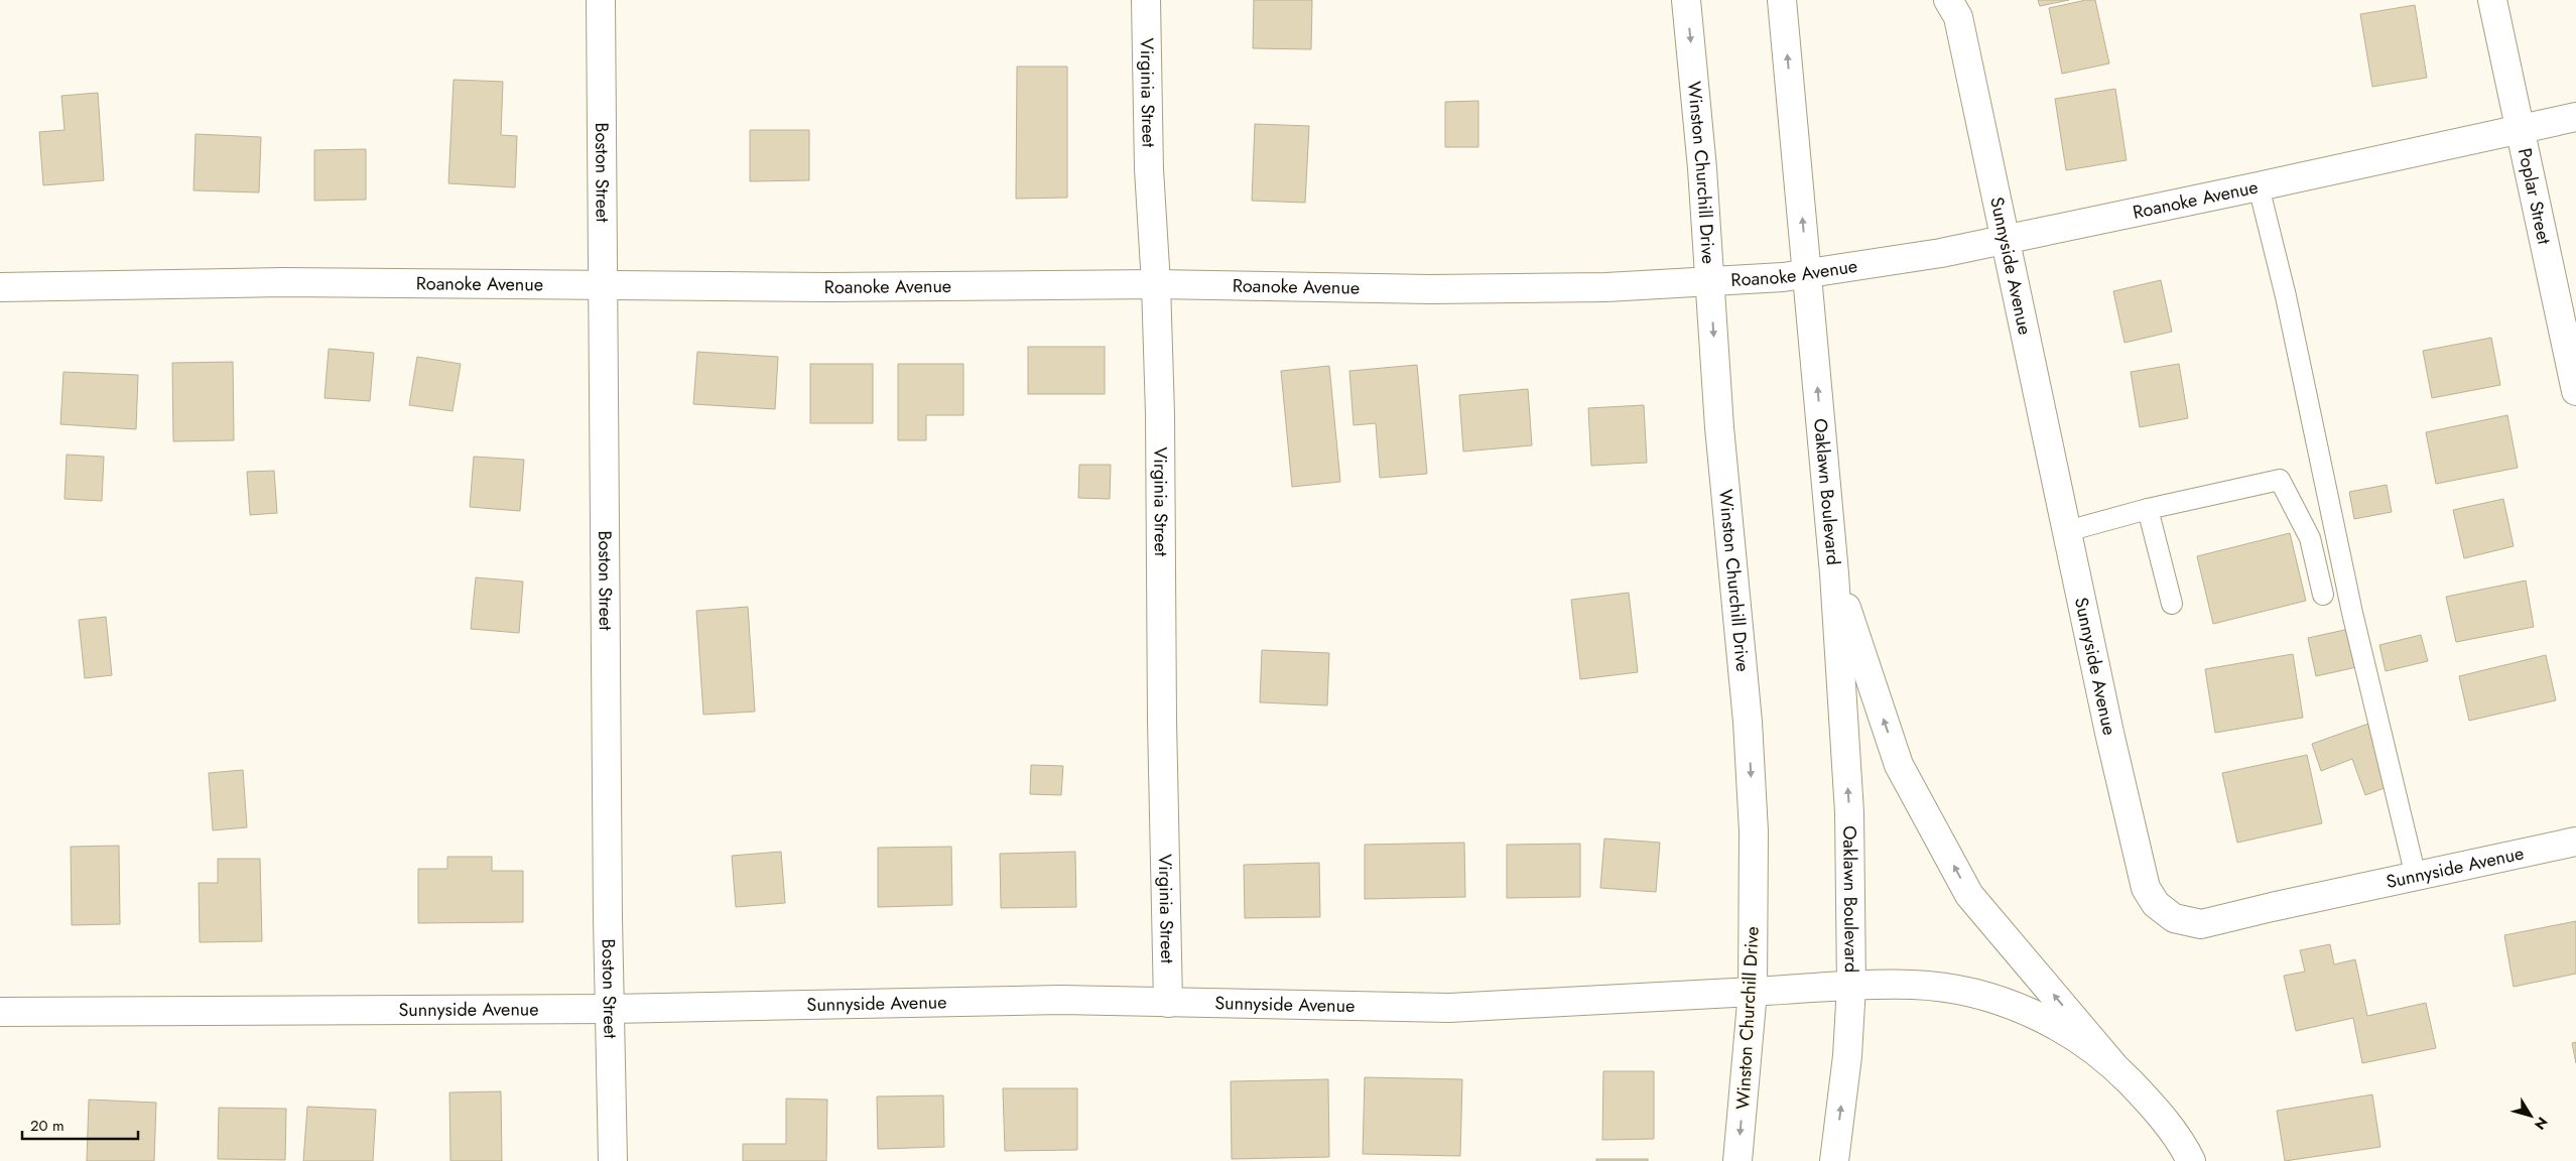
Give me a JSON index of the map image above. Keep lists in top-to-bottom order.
{
  "streets": {
    "main road": [
      "Virginia Street",
      "Boston Street",
      "Winston Churchill Drive",
      "Poplar Street",
      "Roanoke Avenue",
      "Sunnyside Avenue",
      "Oaklawn Boulevard"
    ]
  },
  "crossings": [
    ["Virginia Street", "Roanoke Avenue"],
    ["Virginia Street", "Sunnyside Avenue"],
    ["Boston Street", "Roanoke Avenue"],
    ["Boston Street", "Sunnyside Avenue"],
    ["Winston Churchill Drive", "Roanoke Avenue"],
    ["Winston Churchill Drive", "Sunnyside Avenue"],
    ["Winston Churchill Drive", "Oaklawn Boulevard"],
    ["Poplar Street", "Roanoke Avenue"],
    ["Roanoke Avenue", "Sunnyside Avenue"],
    ["Roanoke Avenue", "Oaklawn Boulevard"],
    ["Sunnyside Avenue", "Oaklawn Boulevard"]
  ],
  "one_way": ["Winston Churchill Drive", "Oaklawn Boulevard"],
  "scale_bar": "20 m",
  "north": "bottom right"
}
